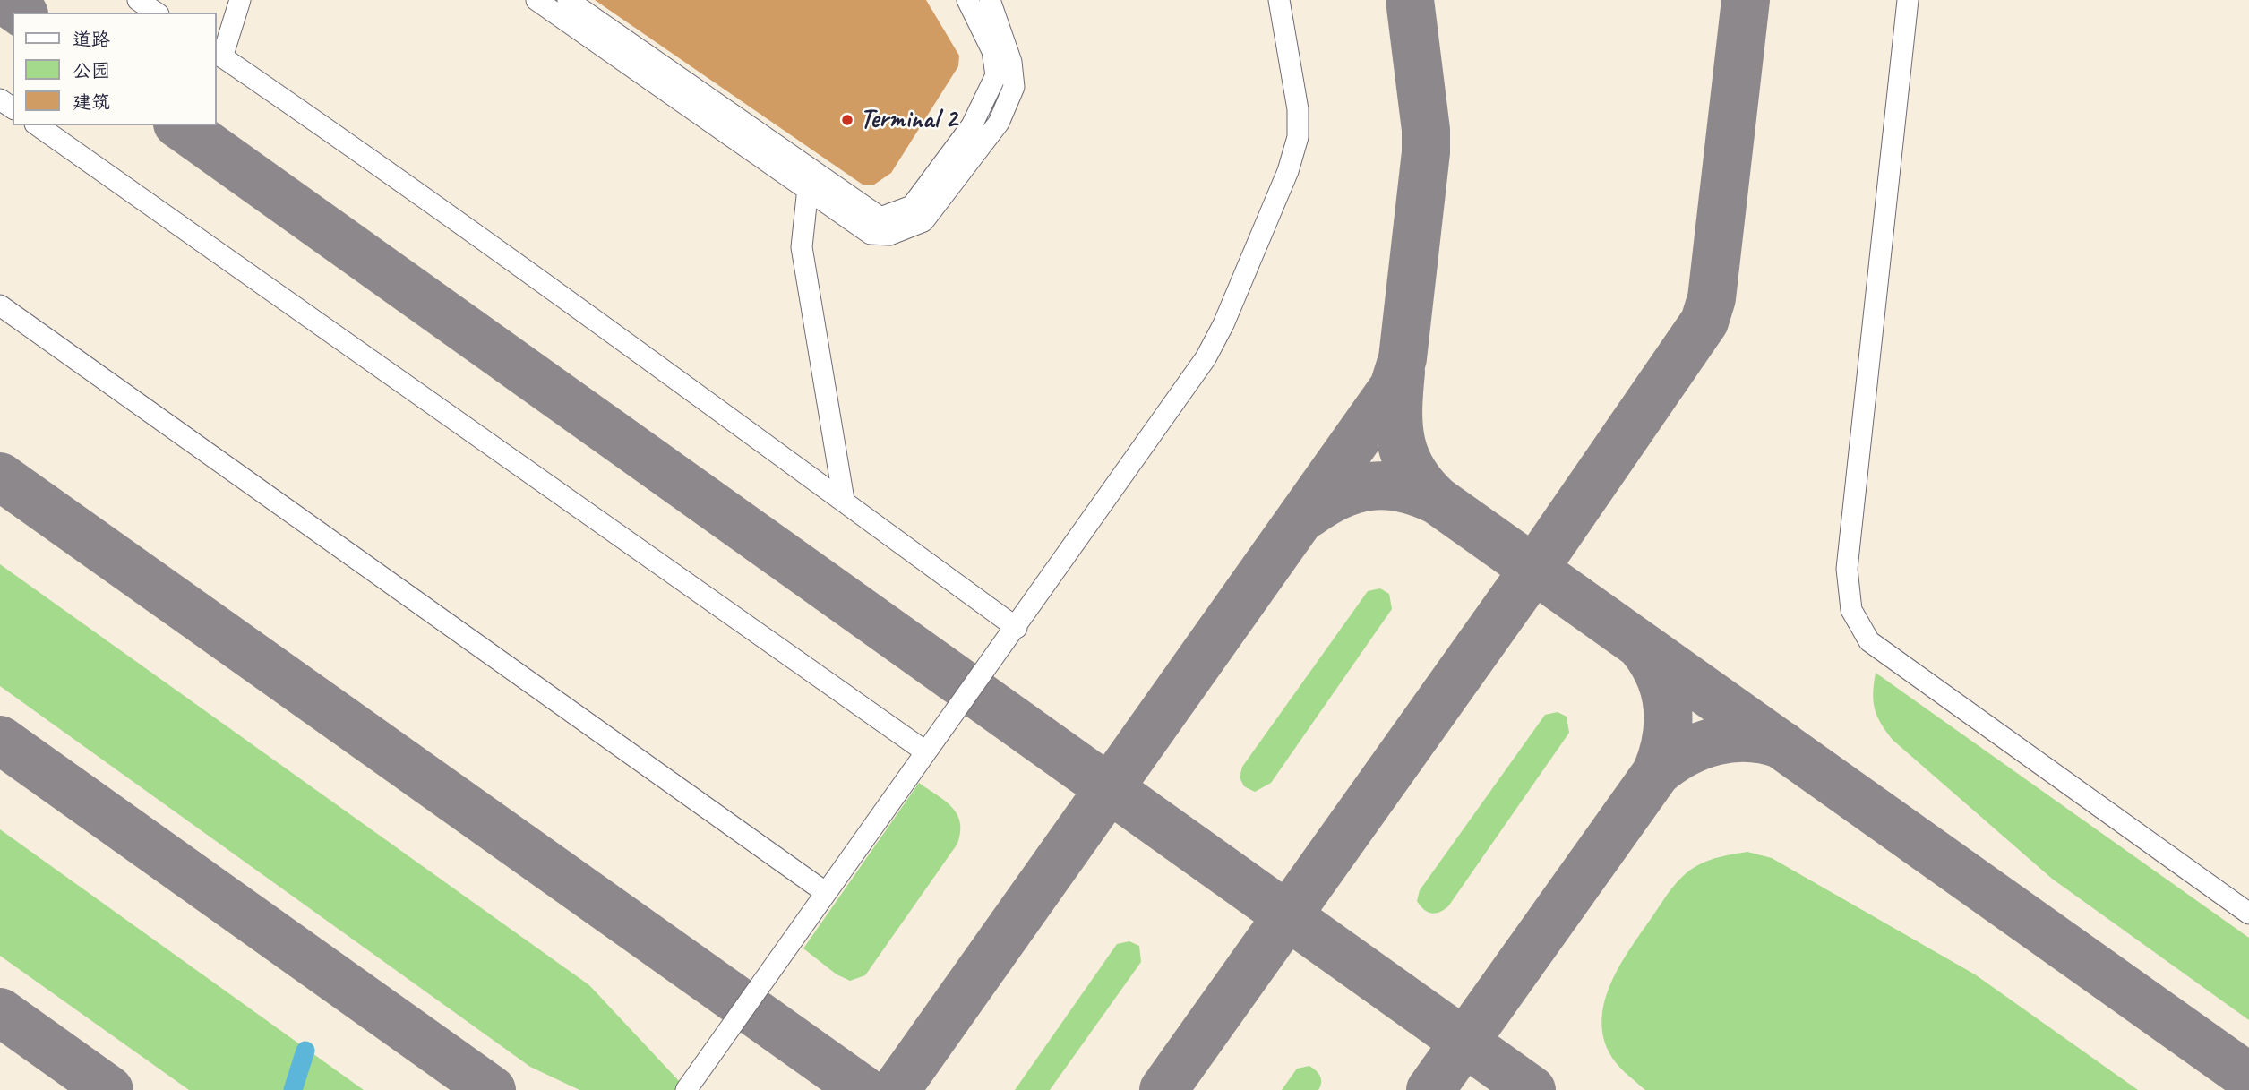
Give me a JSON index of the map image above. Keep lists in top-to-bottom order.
{
  "places": ["Terminal 2"],
  "legend": ["道路", "公园", "建筑"]
}
